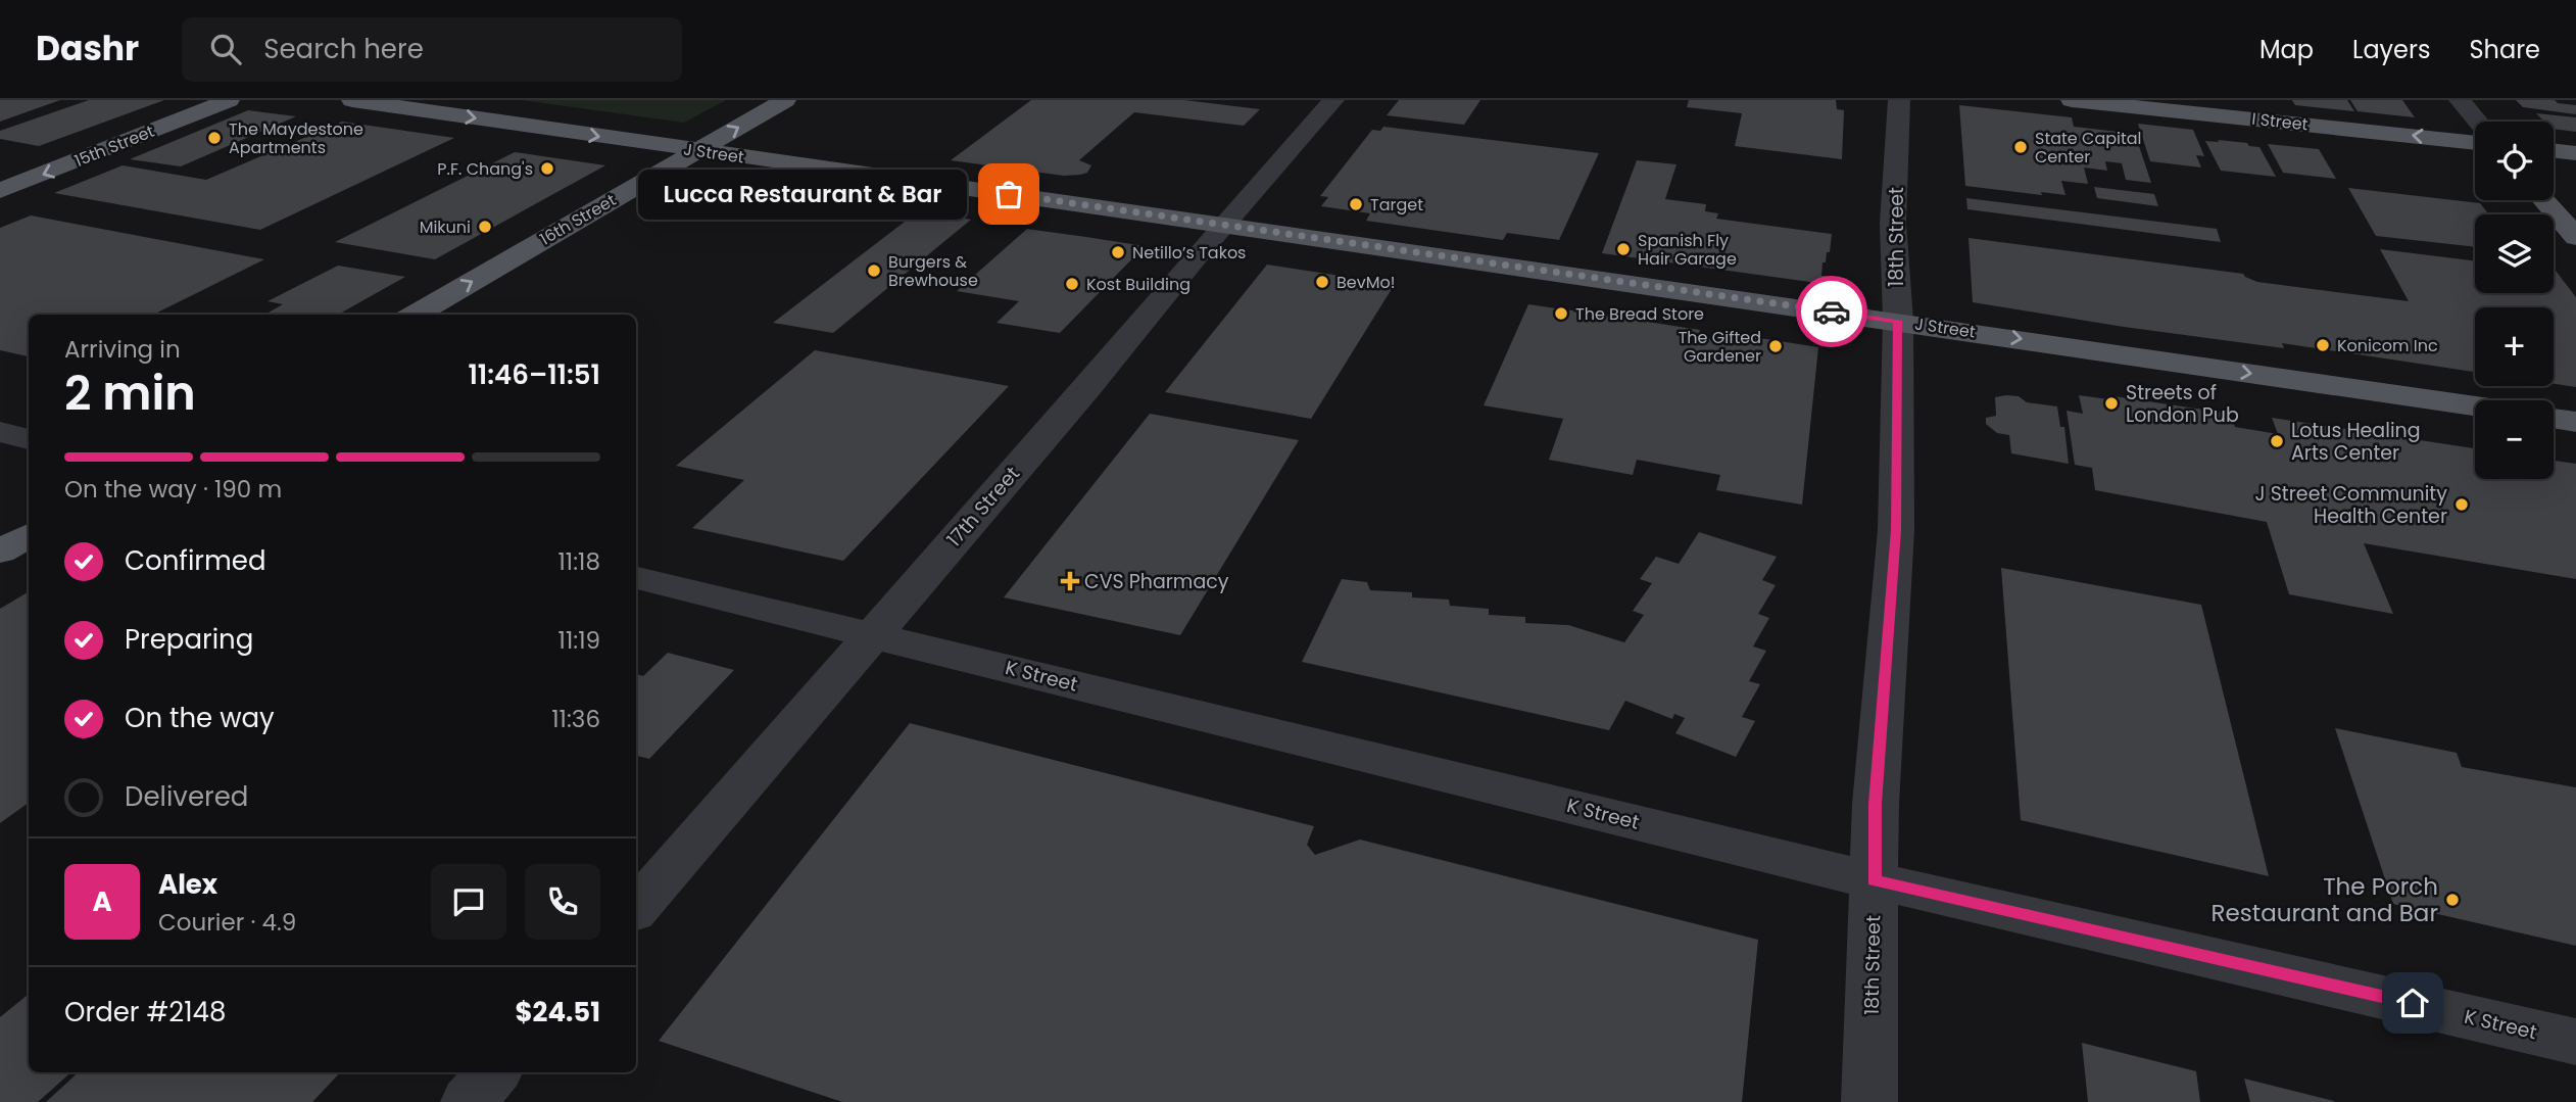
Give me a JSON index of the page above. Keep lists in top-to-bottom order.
{
  "streets": {
    "main road": [
      "I Street",
      "15th Street",
      "J Street",
      "16th Street"
    ],
    "street": ["18th Street", "17th Street", "K Street"]
  },
  "crossings": [
    ["J Street", "16th Street"],
    ["J Street", "18th Street"],
    ["J Street", "17th Street"],
    ["18th Street", "K Street"],
    ["17th Street", "K Street"]
  ],
  "one_way": [
    "I Street",
    "15th Street",
    "J Street",
    "16th Street"
  ],
  "places": {
    "other": [
      "The Maydestone Apartments",
      "State Capital Center",
      "P.F. Chang's",
      "Lucca Restaurant & Bar",
      "Target",
      "Mikuni",
      "Spanish Fly Hair Garage",
      "Netillo’s Takos",
      "Burgers & Brewhouse",
      "BevMo!",
      "Kost Building",
      "The Bread Store",
      "Konicom Inc",
      "The Gifted Gardener",
      "Streets of London Pub",
      "Lotus Healing Arts Center",
      "J Street Community Health Center",
      "The Porch Restaurant and Bar"
    ],
    "health": ["CVS Pharmacy"]
  },
  "page": {
    "header": "Dashr",
    "search": "Search here",
    "nav": ["Map", "Layers", "Share"],
    "map_buttons": ["+", "−"],
    "bubble": "Lucca Restaurant & Bar",
    "heading": ["2 min", "Arriving in", "11:46–11:51"],
    "panel": [
      "Alex",
      "Courier · 4.9",
      "Order #2148",
      "$24.51"
    ],
    "bar": "On the way · 190 m",
    "list": [
      ["Confirmed", "11:18"],
      ["Preparing", "11:19"],
      ["On the way", "11:36"],
      "Delivered"
    ],
    "round": "A"
  }
}
